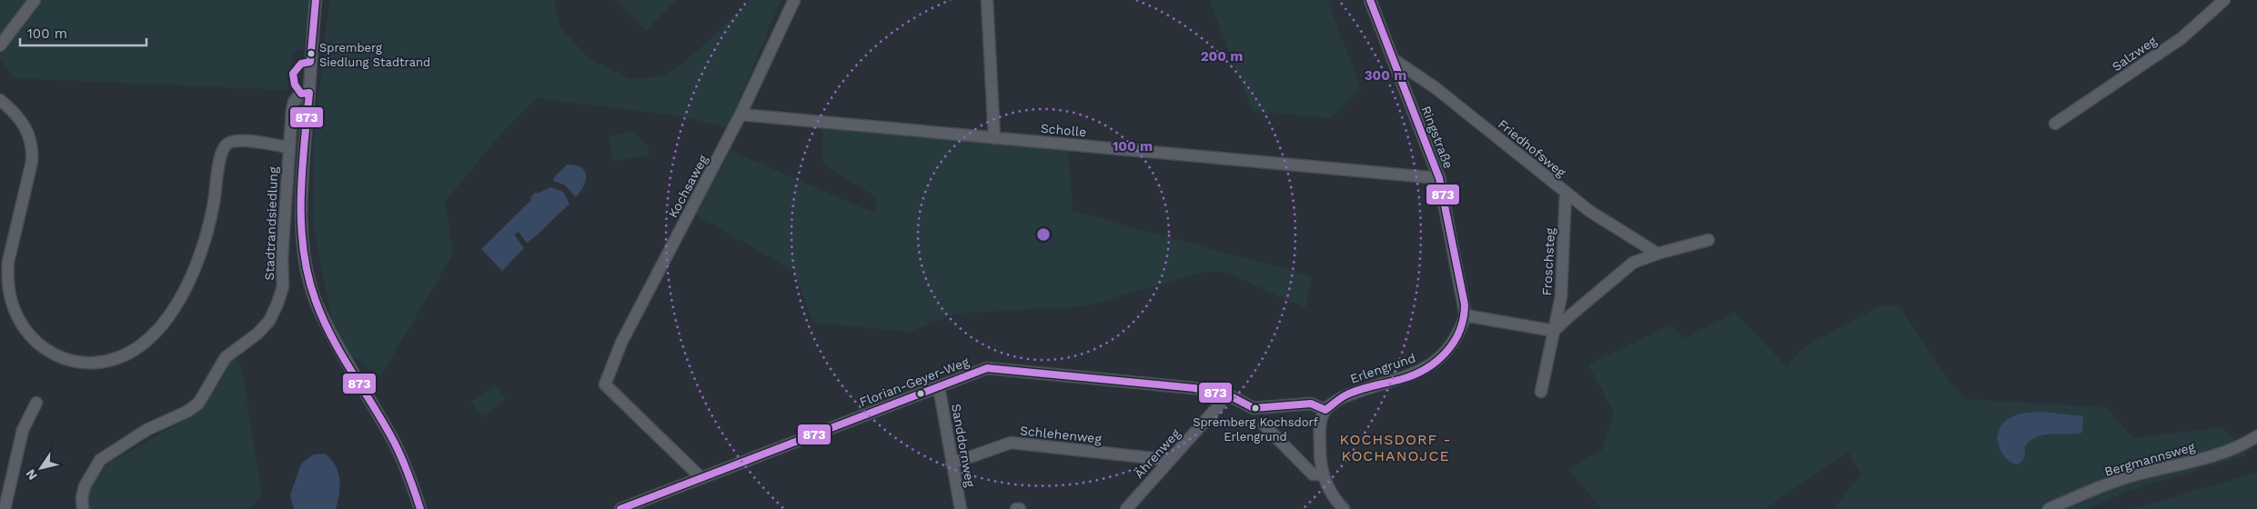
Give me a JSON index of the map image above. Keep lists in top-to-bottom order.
{
  "streets": {
    "street": [
      "Salzweg",
      "Scholle",
      "Ringstraße",
      "Friedhofsweg",
      "Kochsaweg",
      "Stadtrandsiedlung",
      "Froschsteg",
      "Erlengrund",
      "Florian-Geyer-Weg",
      "Schlehenweg",
      "Sanddornweg",
      "Ährenweg",
      "Bergmannsweg"
    ]
  },
  "crossings": [
    ["Scholle", "Ringstraße"],
    ["Scholle", "Kochsaweg"],
    ["Ringstraße", "Friedhofsweg"],
    ["Ringstraße", "Erlengrund"],
    ["Friedhofsweg", "Froschsteg"],
    ["Kochsaweg", "Florian-Geyer-Weg"],
    ["Erlengrund", "Florian-Geyer-Weg"],
    ["Florian-Geyer-Weg", "Sanddornweg"],
    ["Florian-Geyer-Weg", "Ährenweg"],
    ["Schlehenweg", "Sanddornweg"],
    ["Schlehenweg", "Ährenweg"]
  ],
  "districts": ["KOCHSDORF - KOCHANOJCE"],
  "places": ["Spremberg Siedlung Stadtrand", "Spremberg Kochsdorf Erlengrund"],
  "lines": ["transit line 873"],
  "scale_bar": "100 m",
  "north": "bottom left",
  "rings": ["200 m", "300 m", "100 m"]
}
